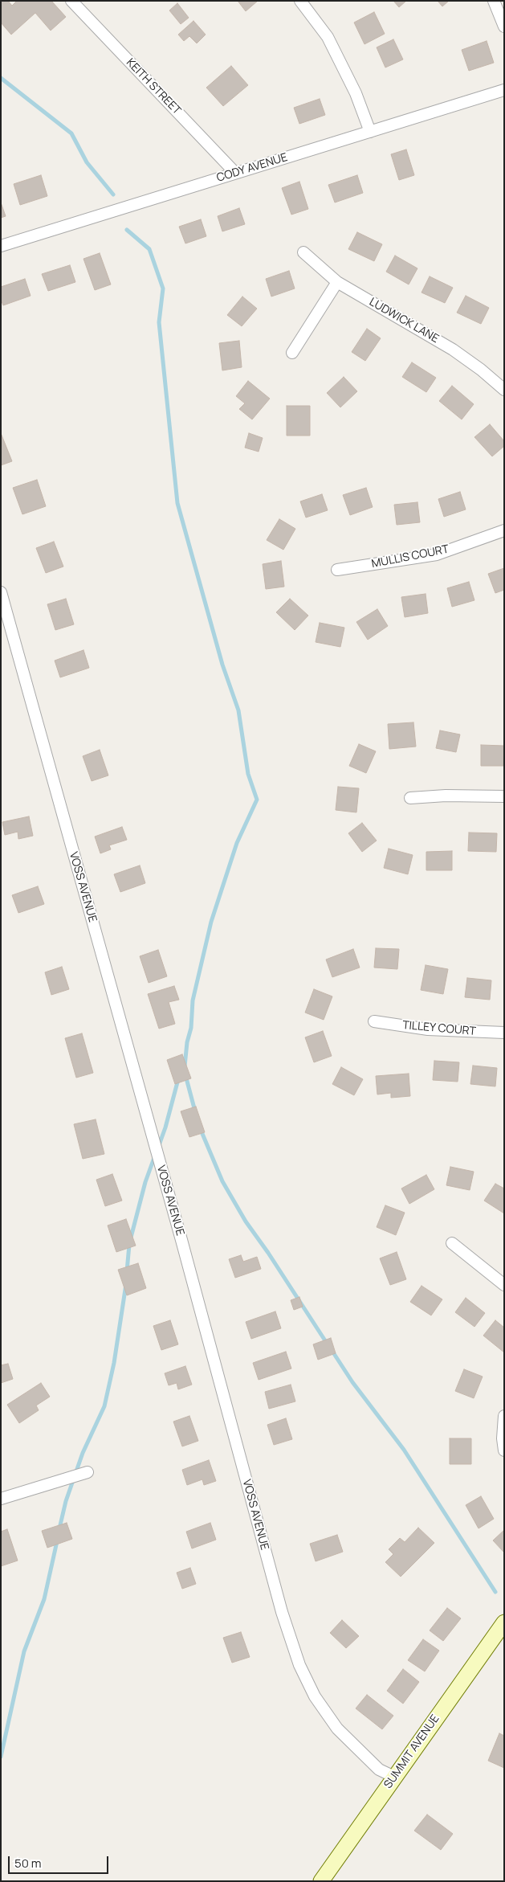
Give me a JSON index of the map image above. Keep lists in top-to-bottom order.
{
  "streets": {
    "main road": ["SUMMIT AVENUE"],
    "street": [
      "KEITH STREET",
      "CODY AVENUE",
      "LUDWICK LANE",
      "MULLIS COURT",
      "VOSS AVENUE",
      "TILLEY COURT"
    ]
  },
  "crossings": [
    ["KEITH STREET", "CODY AVENUE"],
    ["VOSS AVENUE", "SUMMIT AVENUE"]
  ],
  "scale_bar": "50 m"
}
